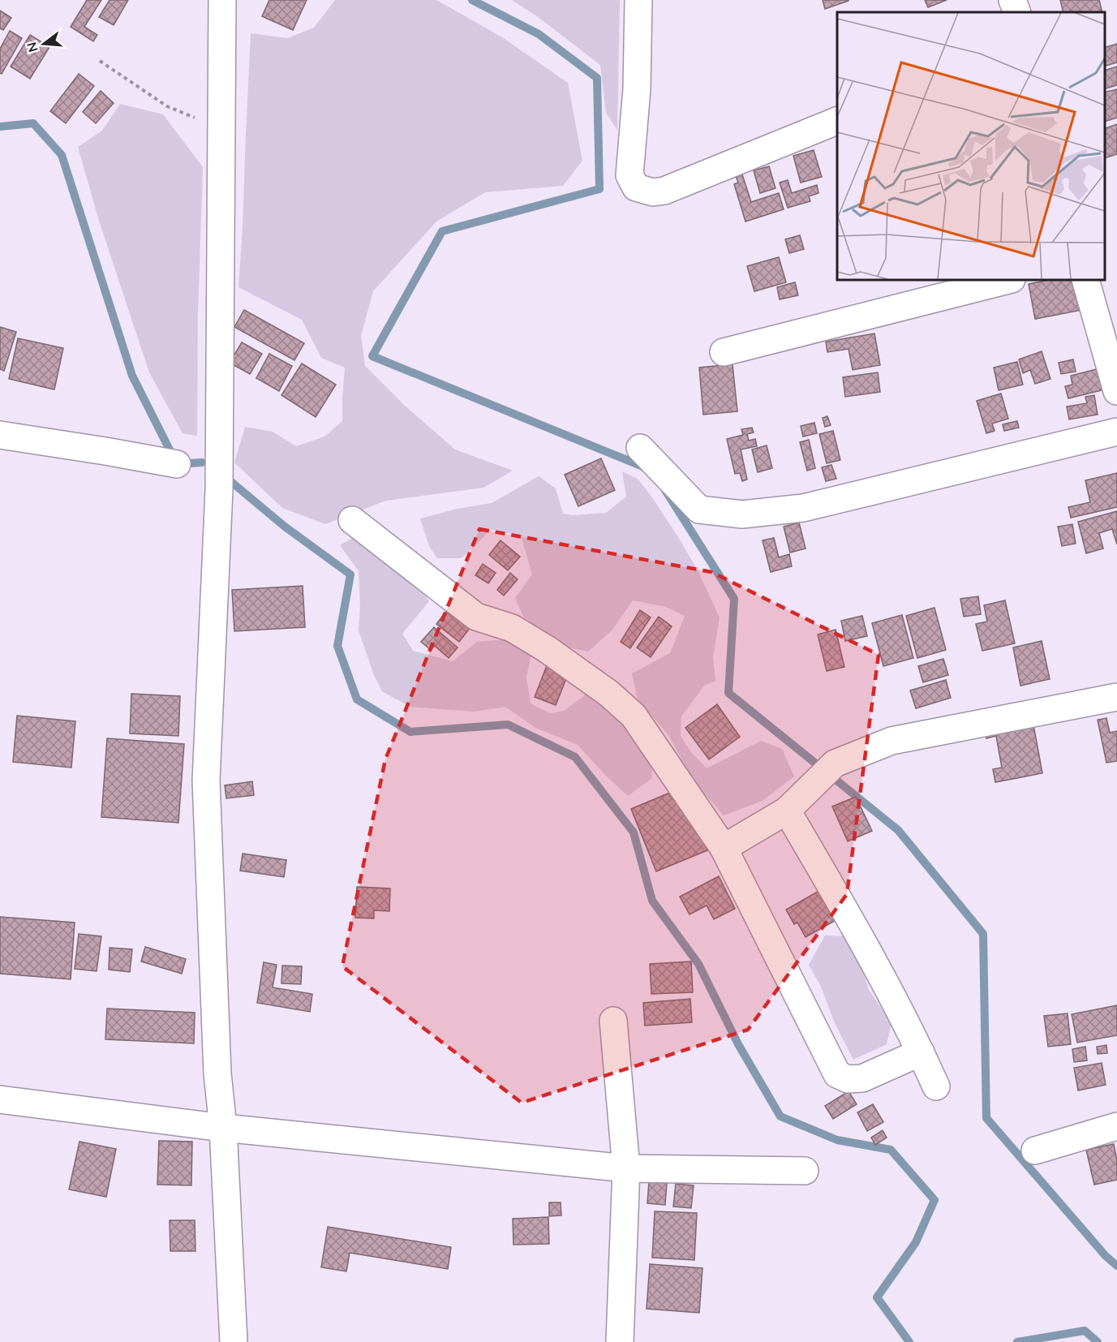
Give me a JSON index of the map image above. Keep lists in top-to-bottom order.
{
  "north": "left"
}
